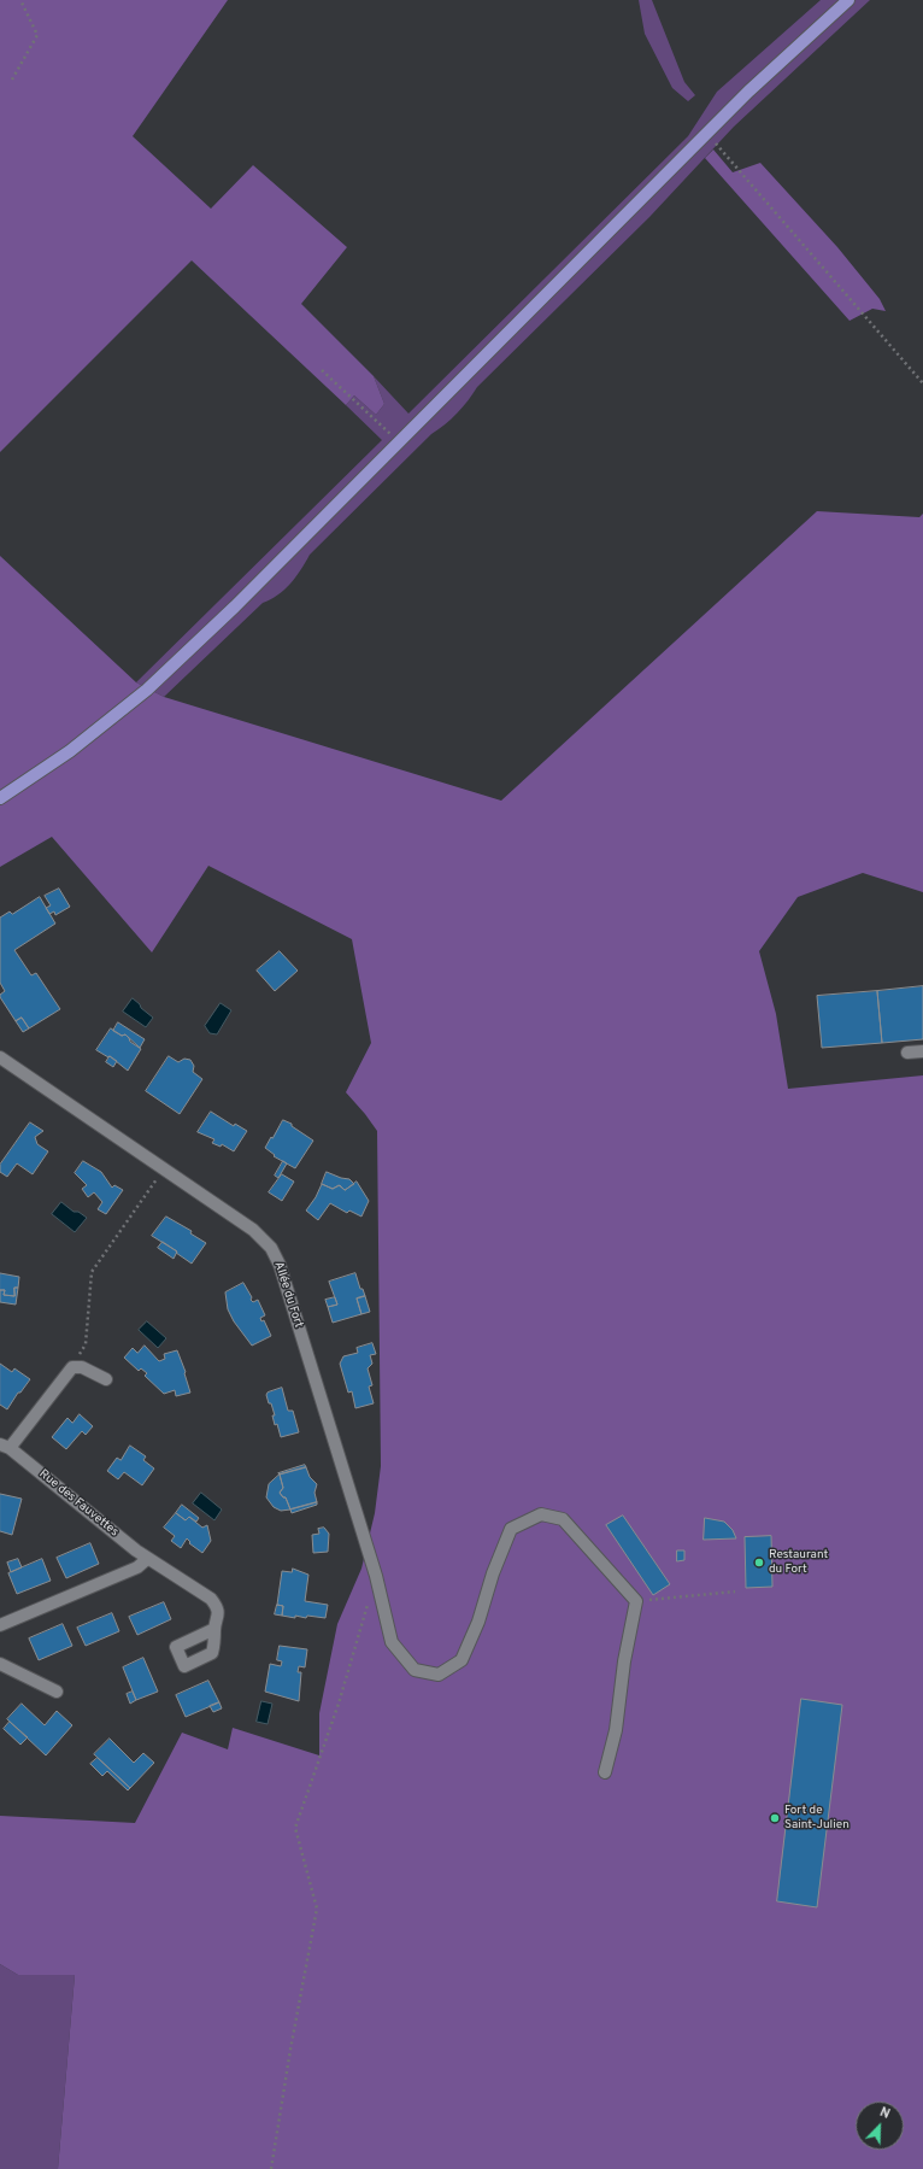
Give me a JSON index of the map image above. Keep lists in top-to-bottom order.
{
  "streets": {
    "street": ["Allée du Fort", "Rue des Fauvettes"]
  },
  "places": ["Restaurant du Fort", "Fort de Saint-Julien"],
  "north": "top right"
}
